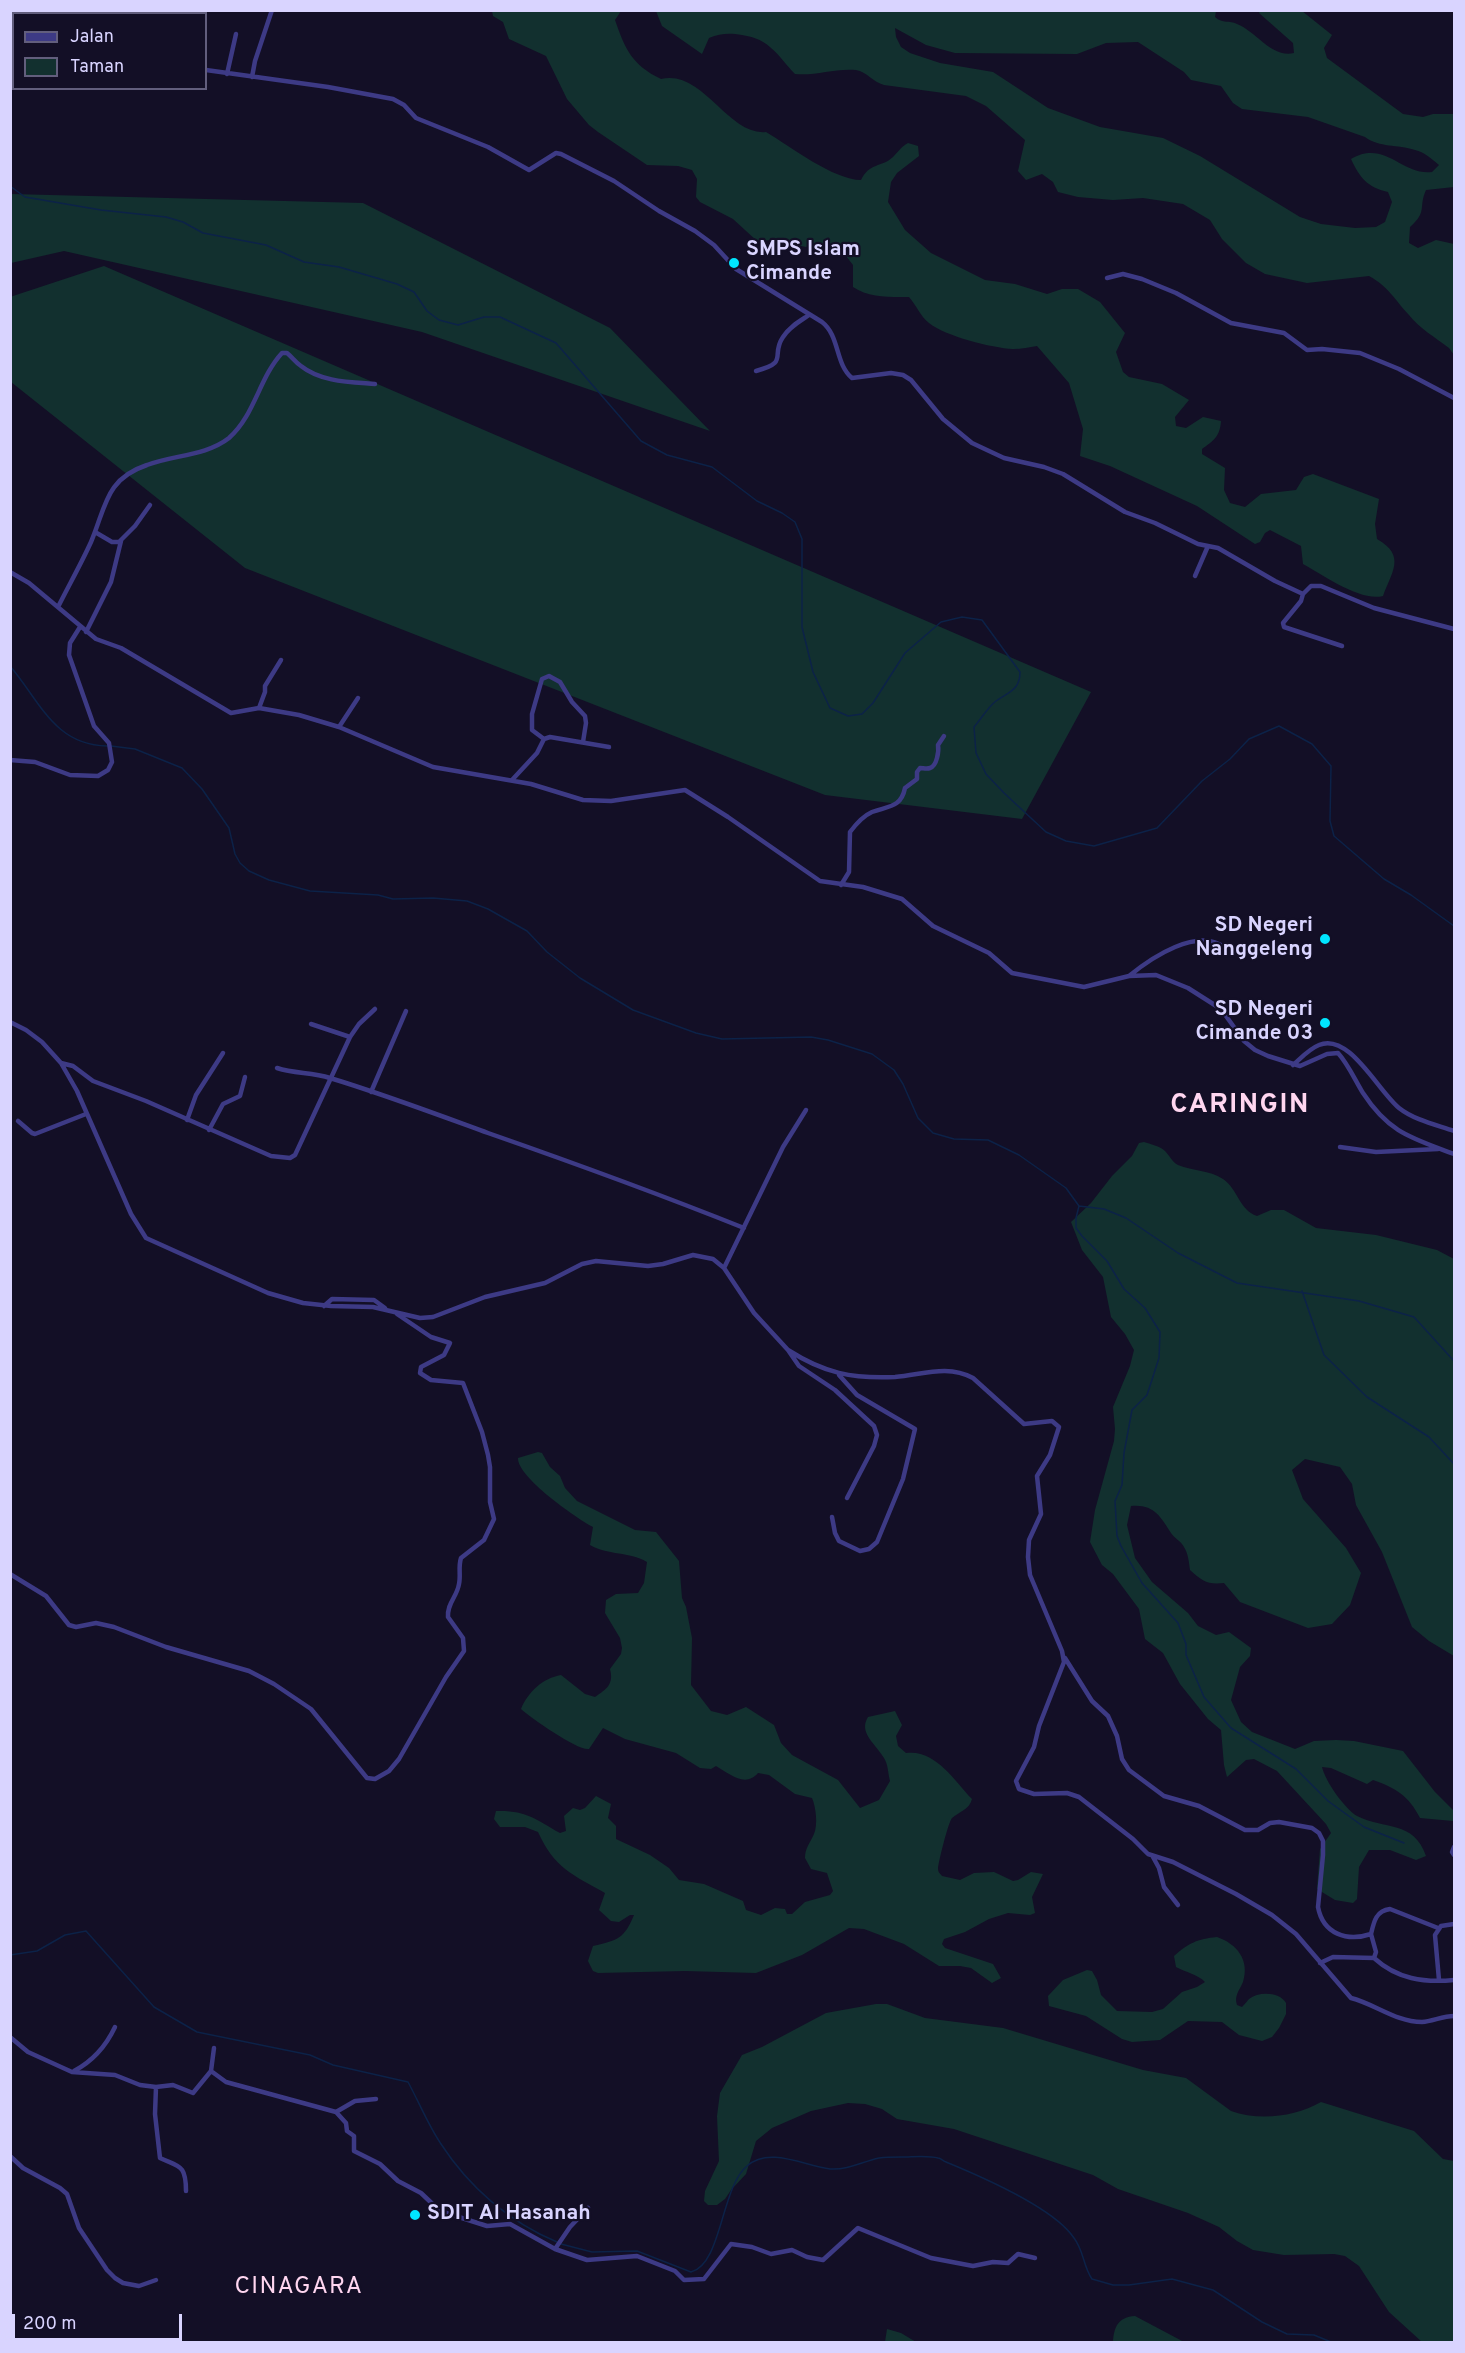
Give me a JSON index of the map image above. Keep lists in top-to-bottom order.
{
  "districts": ["CARINGIN", "CINAGARA"],
  "places": [
    "SMPS Islam Cimande",
    "SD Negeri Nanggeleng",
    "SD Negeri Cimande 03",
    "SDIT Al Hasanah"
  ],
  "legend": ["Jalan", "Taman"],
  "scale_bar": "200 m"
}
